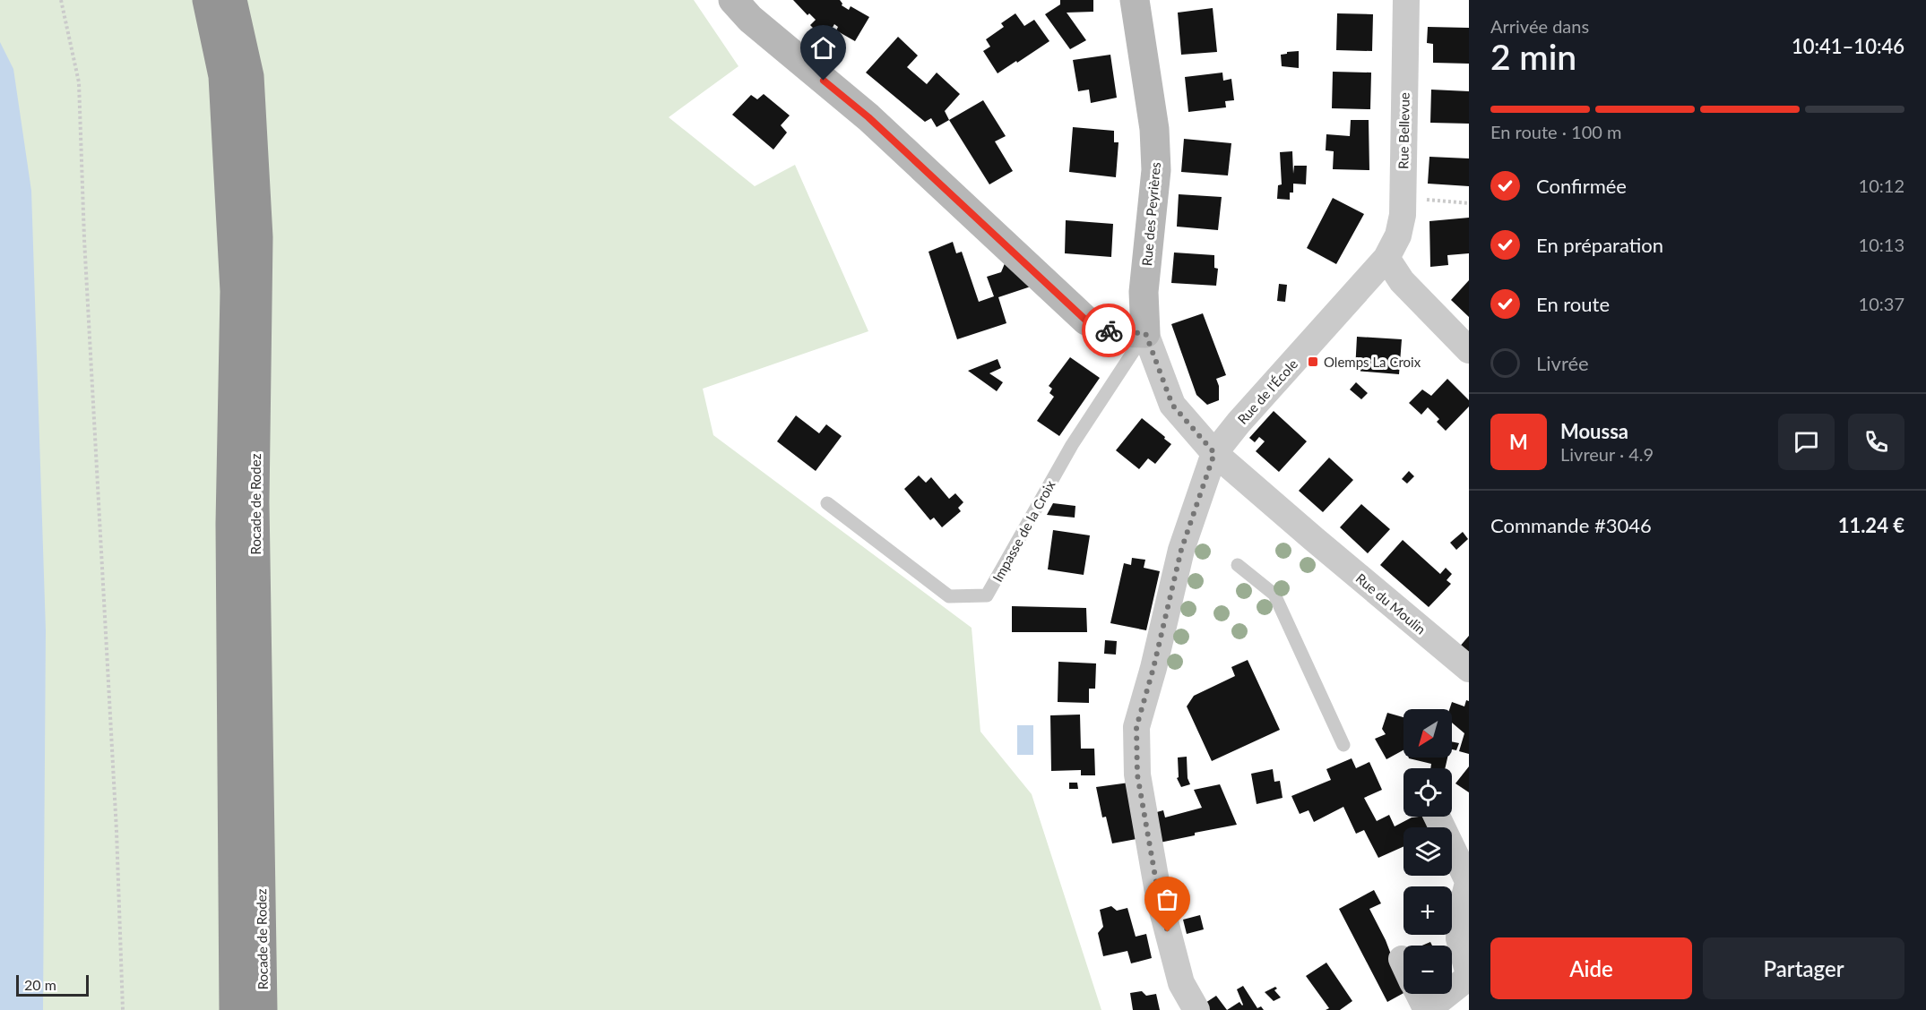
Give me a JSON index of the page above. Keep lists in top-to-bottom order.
{
  "streets": {
    "highway": ["Rocade de Rodez"],
    "street": [
      "Rue Bellevue",
      "Rue des Peyrières",
      "Rue de l'École",
      "Rue du Moulin"
    ],
    "lane": ["Impasse de la Croix"]
  },
  "crossings": [
    ["Rue Bellevue", "Rue de l'École"],
    ["Rue des Peyrières", "Impasse de la Croix"],
    ["Rue des Peyrières", "Rue du Moulin"],
    ["Rue de l'École", "Rue du Moulin"],
    ["Impasse de la Croix", "Rue du Moulin"]
  ],
  "places": {
    "transit": ["Olemps La Croix"]
  },
  "scale_bar": "20 m",
  "north": "bottom left",
  "page": {
    "heading": ["2 min", "Arrivée dans", "10:41–10:46"],
    "panel": [
      "Moussa",
      "Livreur · 4.9",
      "Commande #3046",
      "11.24 €"
    ],
    "bar": "En route · 100 m",
    "list": [
      ["Confirmée", "10:12"],
      ["En préparation", "10:13"],
      ["En route", "10:37"],
      "Livrée"
    ],
    "round": "M",
    "map_buttons": ["+", "−"],
    "buttons": ["Aide", "Partager"],
    "scale": "20 m"
  }
}
